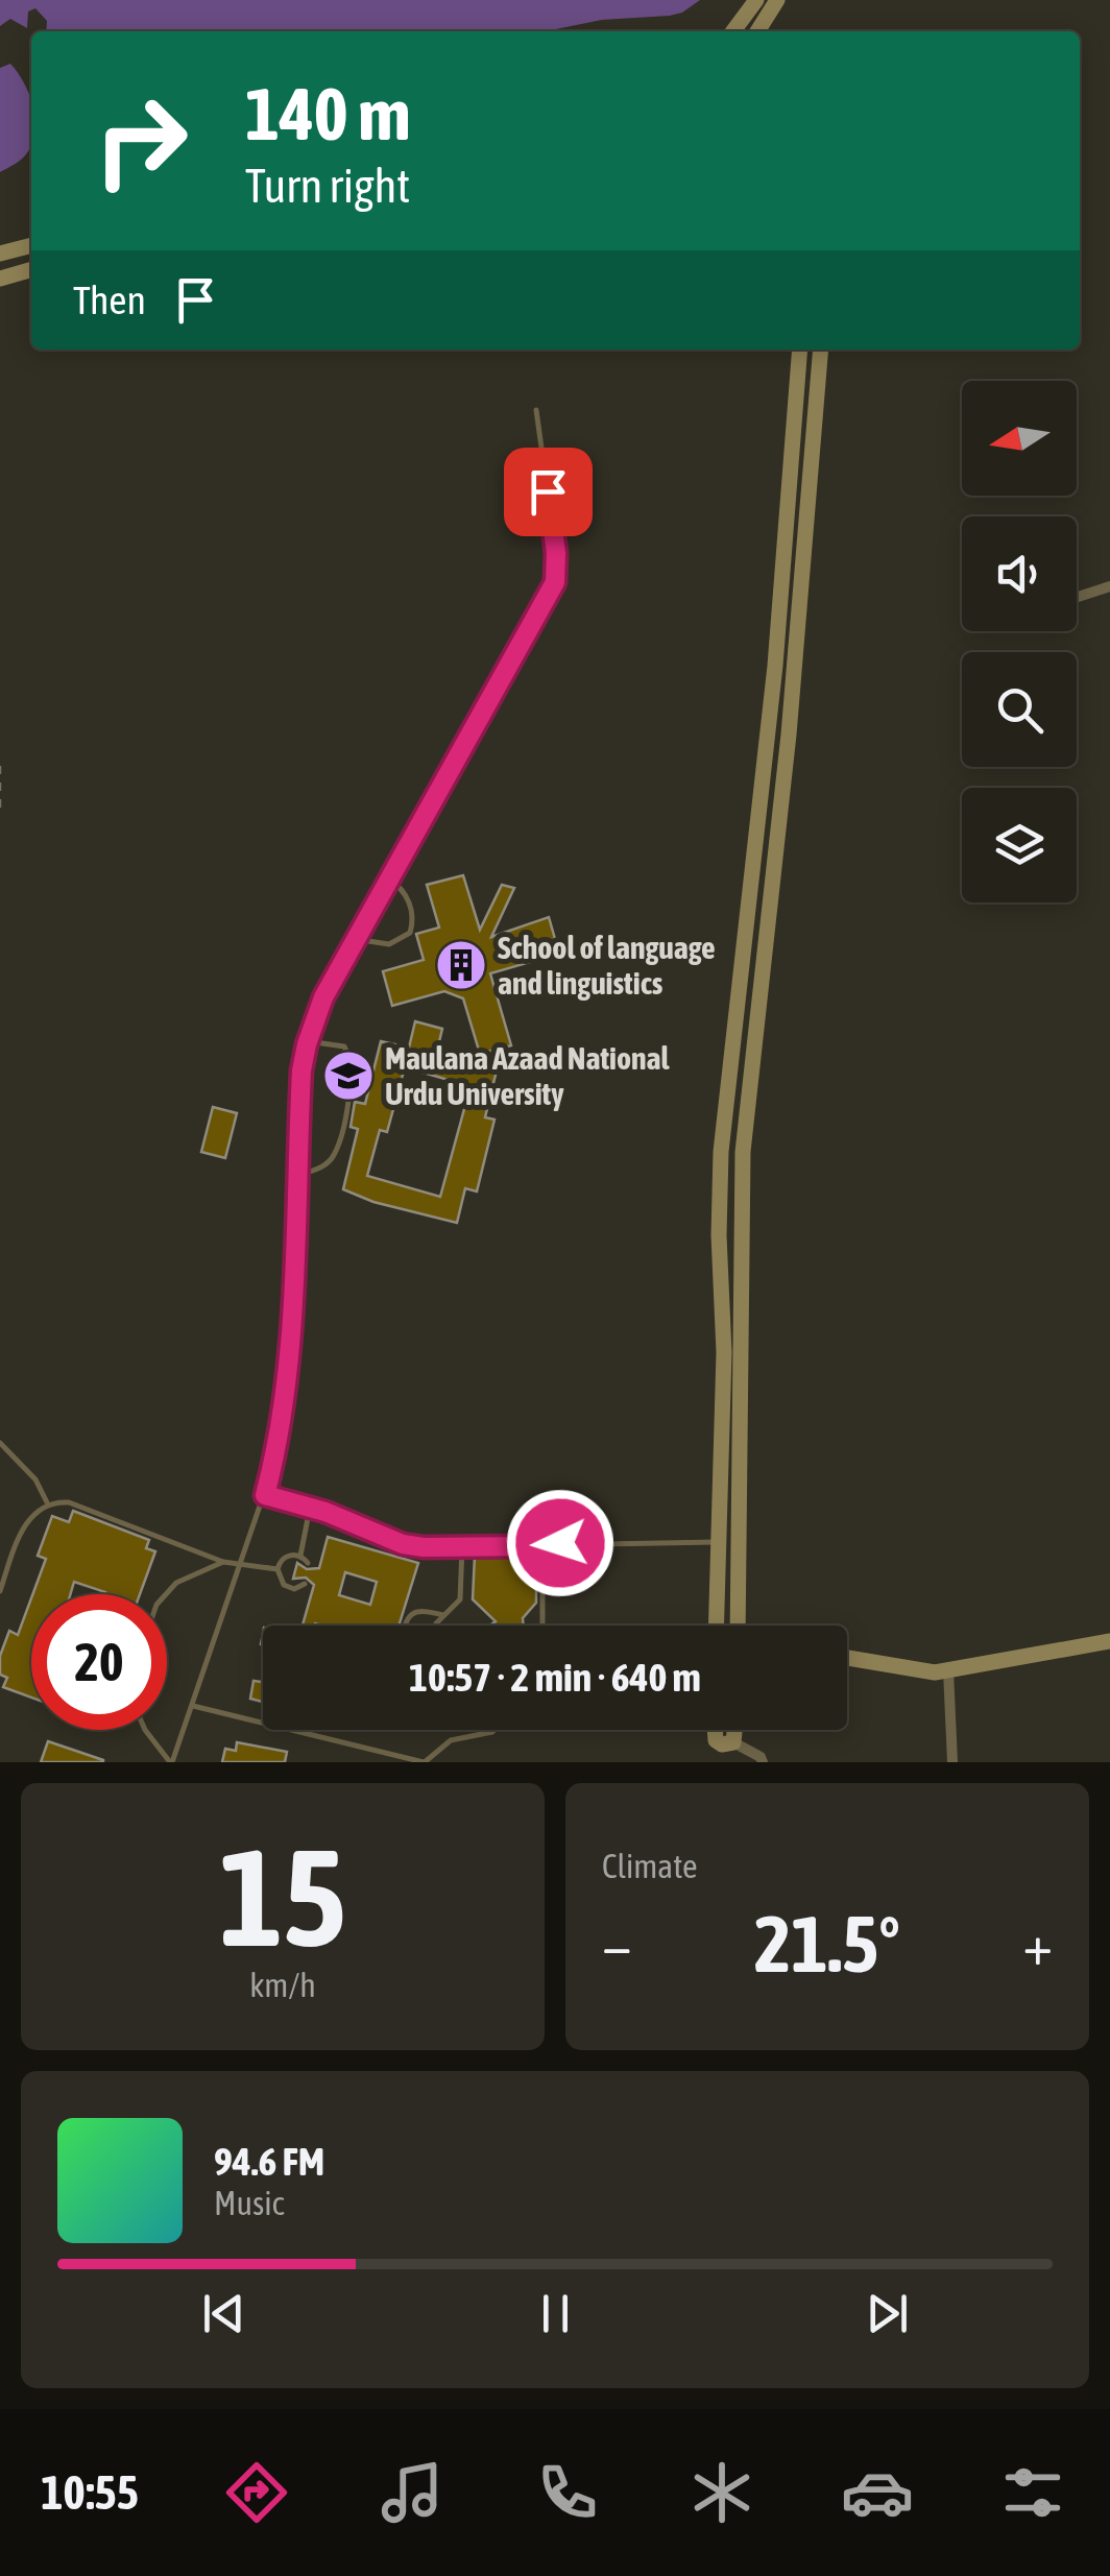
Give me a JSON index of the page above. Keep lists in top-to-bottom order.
{
  "places": {
    "building": ["School of language and linguistics"],
    "school or university": ["Maulana Azaad National Urdu University"]
  },
  "north": "left",
  "page": {
    "turn": ["140 m", "Turn right"],
    "then": "Then",
    "limit": "20",
    "trip": "10:57 · 2 min · 640 m",
    "tile": [
      ["15", "km/h"],
      "Climate"
    ],
    "heat": ["−", "21.5°", "+"],
    "song": ["94.6 FM", "Music"],
    "tabs": "10:55"
  }
}
